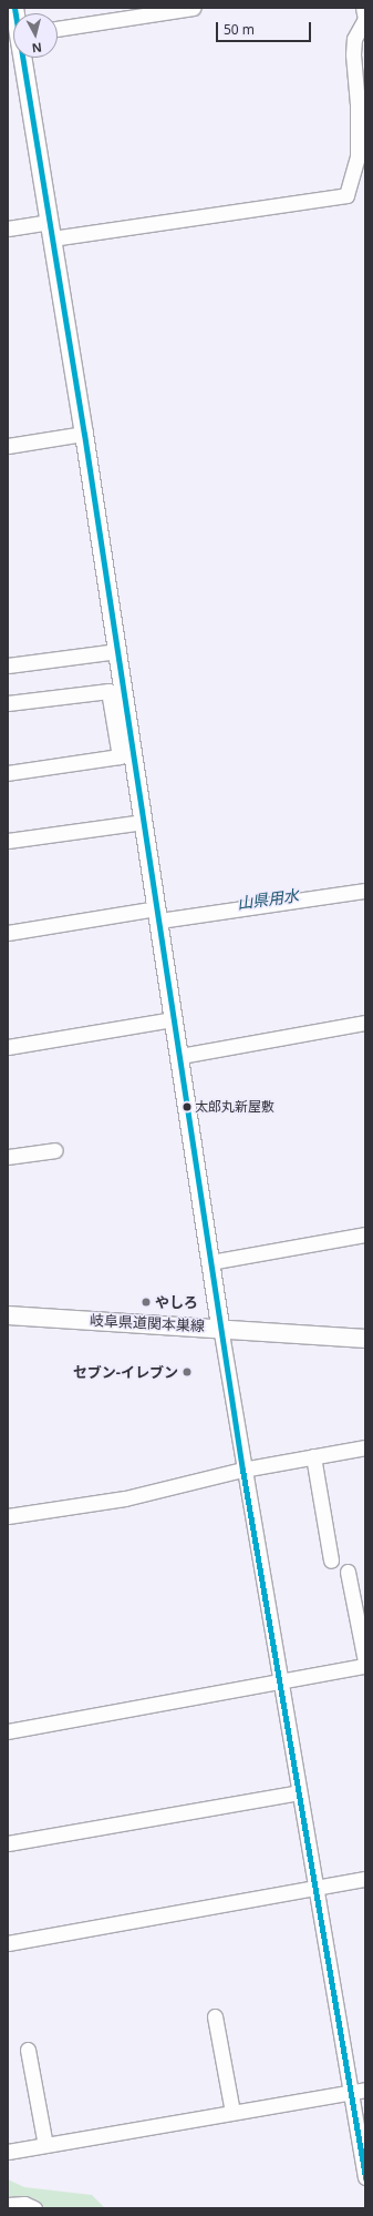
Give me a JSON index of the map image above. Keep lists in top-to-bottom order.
{
  "streets": {
    "main road": ["岐阜県道関本巣線"]
  },
  "water": ["山県用水"],
  "places": ["太郎丸新屋敷", "やしろ", "セブン-イレブン"],
  "scale_bar": "50 m",
  "north": "bottom"
}
